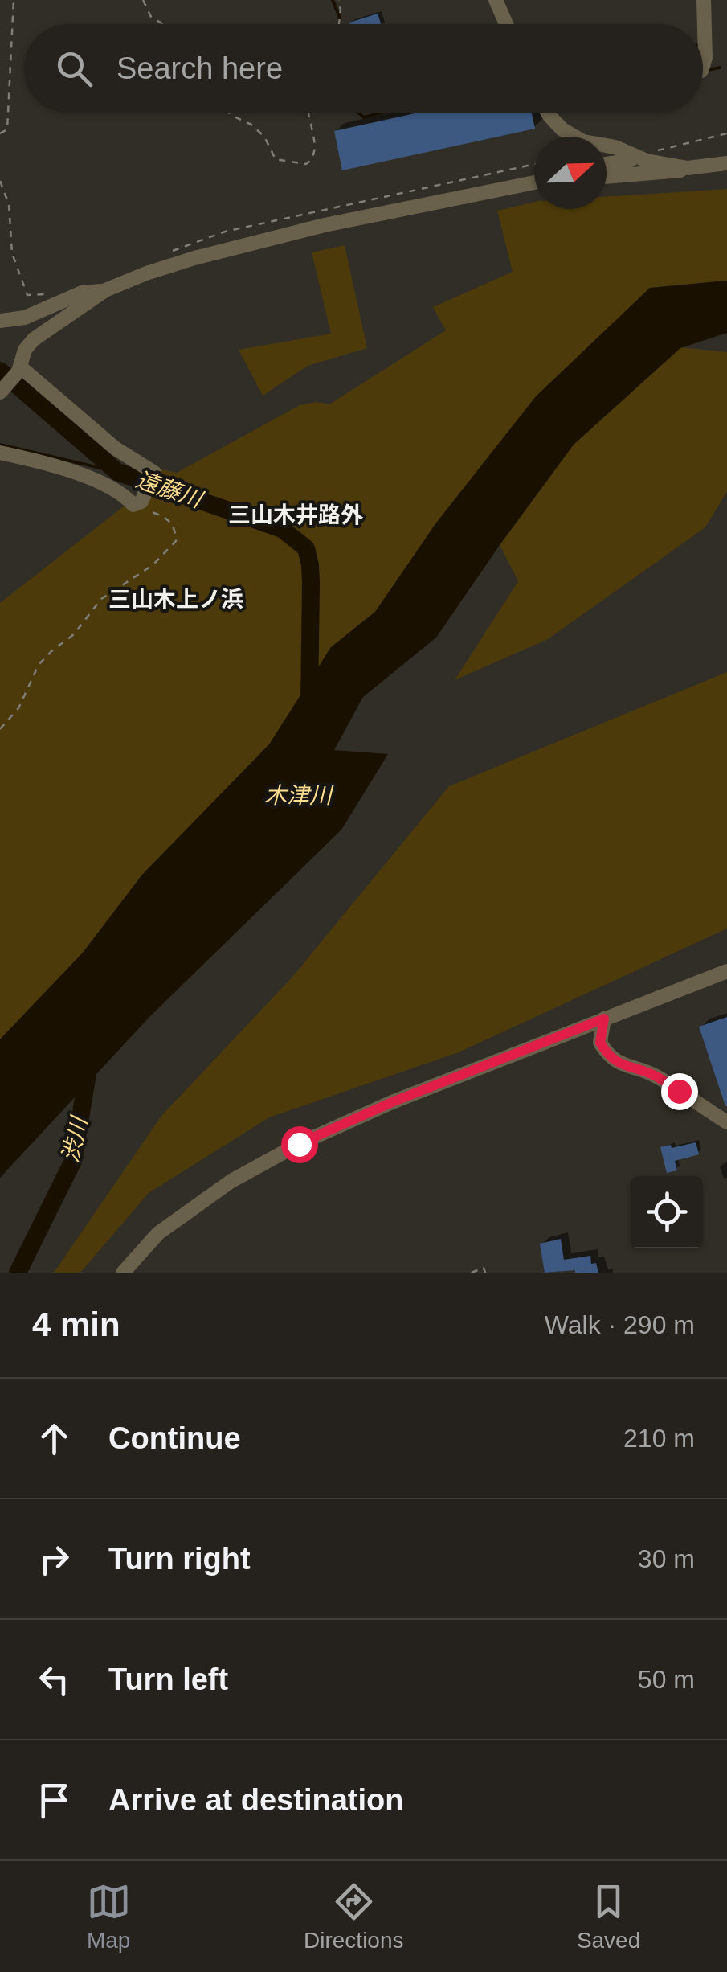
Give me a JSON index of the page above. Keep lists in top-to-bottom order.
{
  "districts": ["三山木井路外", "三山木上ノ浜"],
  "water": ["遠藤川", "木津川", "渋川"],
  "north": "right",
  "page": {
    "search": "Search here",
    "heading": ["4 min", "Walk · 290 m"],
    "list": [
      ["Continue", "210 m"],
      ["Turn right", "30 m"],
      ["Turn left", "50 m"],
      "Arrive at destination"
    ],
    "nav": ["Map", "Directions", "Saved"]
  }
}
